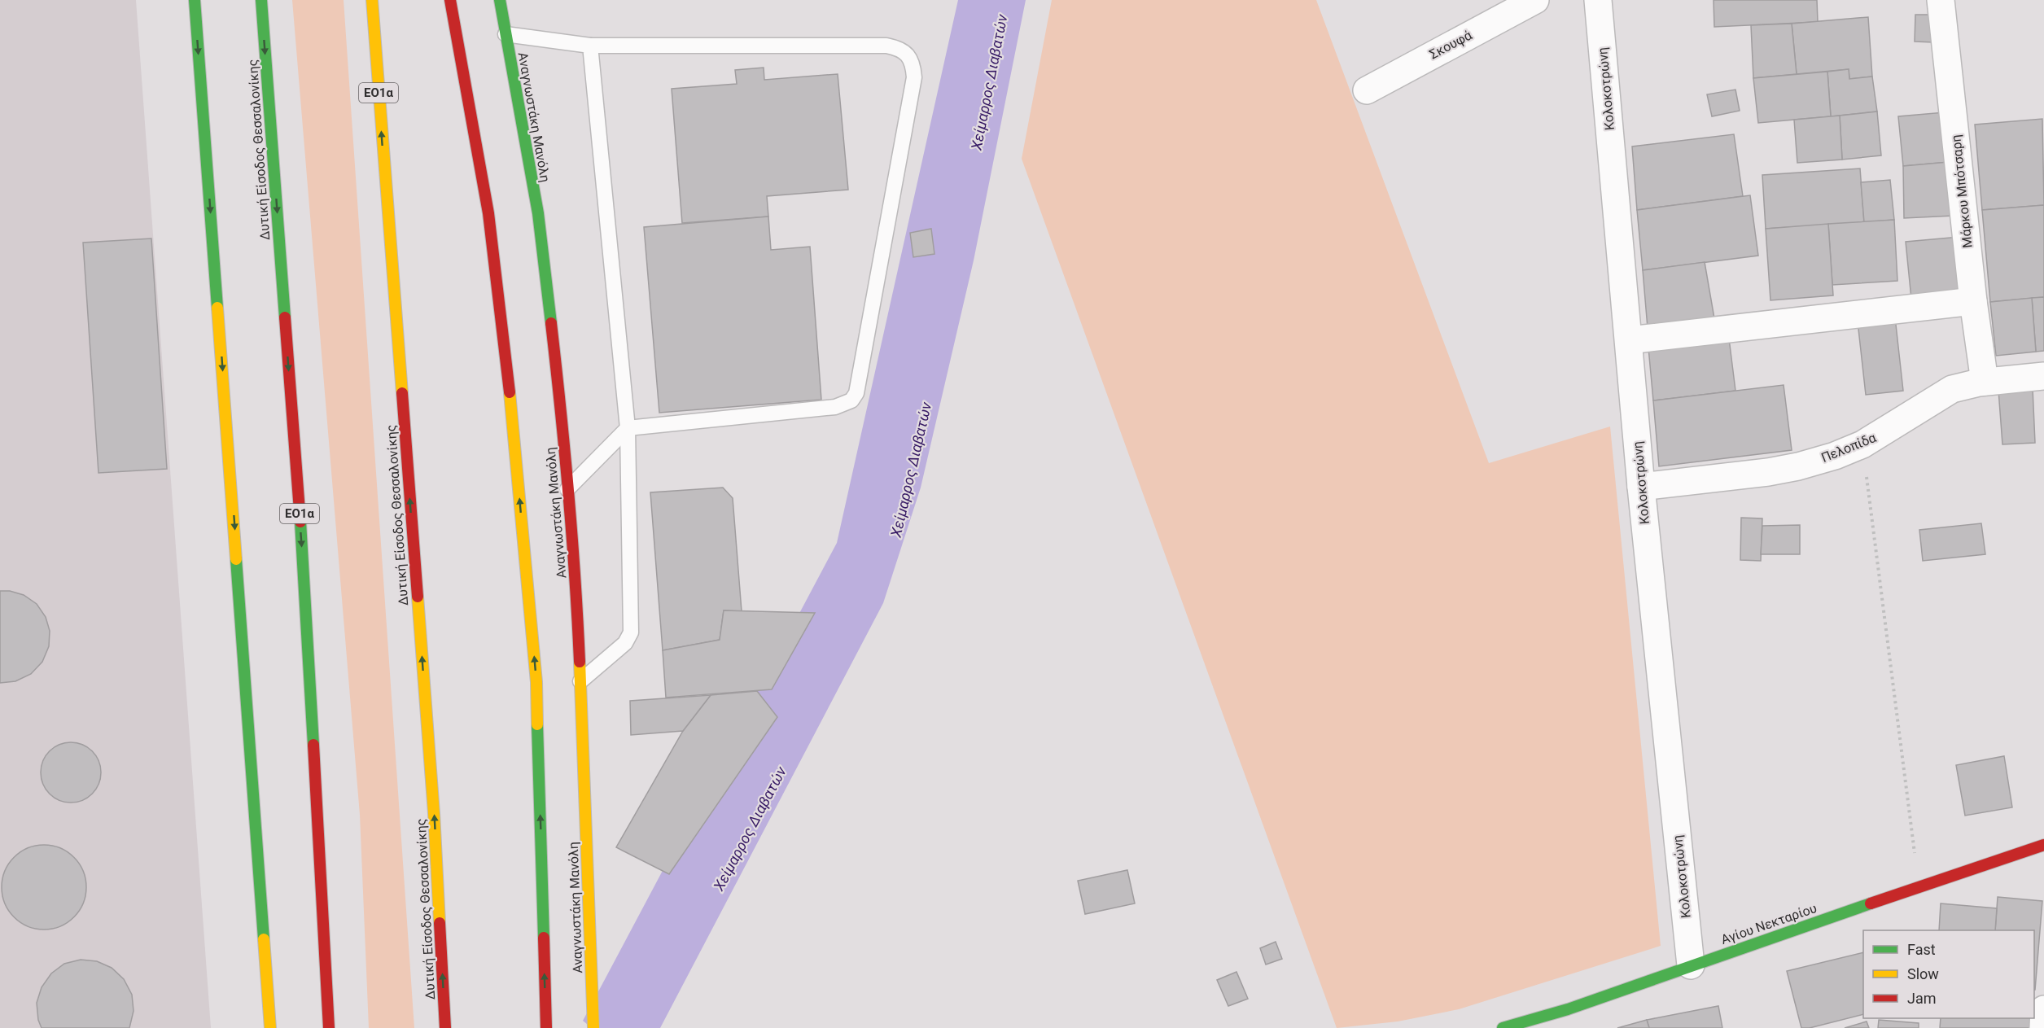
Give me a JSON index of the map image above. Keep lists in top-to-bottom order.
{
  "streets": {
    "main road": [
      "ΕΟ1α",
      "Αναγνωστάκη Μανόλη",
      "Δυτική Είσοδος Θεσσαλονίκης",
      "Αγίου Νεκταρίου"
    ],
    "street": [
      "Σκουφά",
      "Κολοκοτρώνη",
      "Μάρκου Μπότσαρη",
      "Πελοπίδα"
    ]
  },
  "crossings": [
    ["Κολοκοτρώνη", "Πελοπίδα"],
    ["Κολοκοτρώνη", "Αγίου Νεκταρίου"],
    ["Μάρκου Μπότσαρη", "Πελοπίδα"]
  ],
  "water": ["Χείμαρρος Διαβατών"],
  "legend": ["Fast", "Slow", "Jam"]
}
